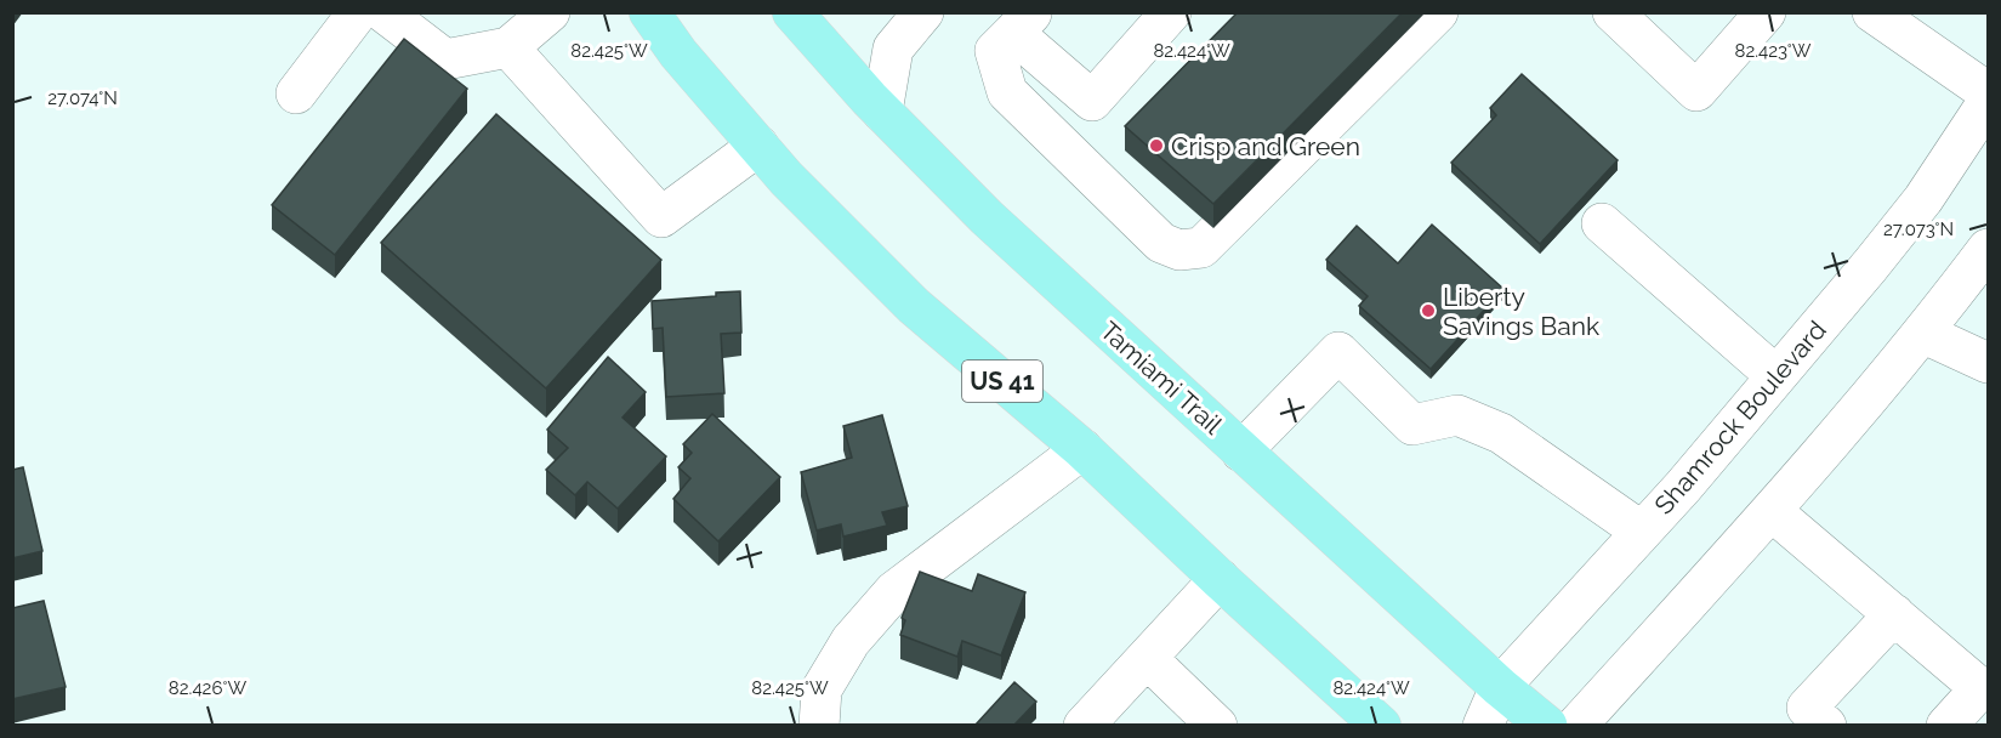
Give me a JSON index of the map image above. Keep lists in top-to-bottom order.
{
  "streets": {
    "main road": ["Tamiami Trail", "US 41"],
    "street": ["Shamrock Boulevard"]
  },
  "crossings": [
    ["Tamiami Trail", "Shamrock Boulevard"]
  ],
  "places": ["Crisp and Green", "Liberty Savings Bank"],
  "coordinates": [
    "82.425°W",
    "82.424°W",
    "82.423°W",
    "27.074°N",
    "27.073°N",
    "82.426°W"
  ]
}
